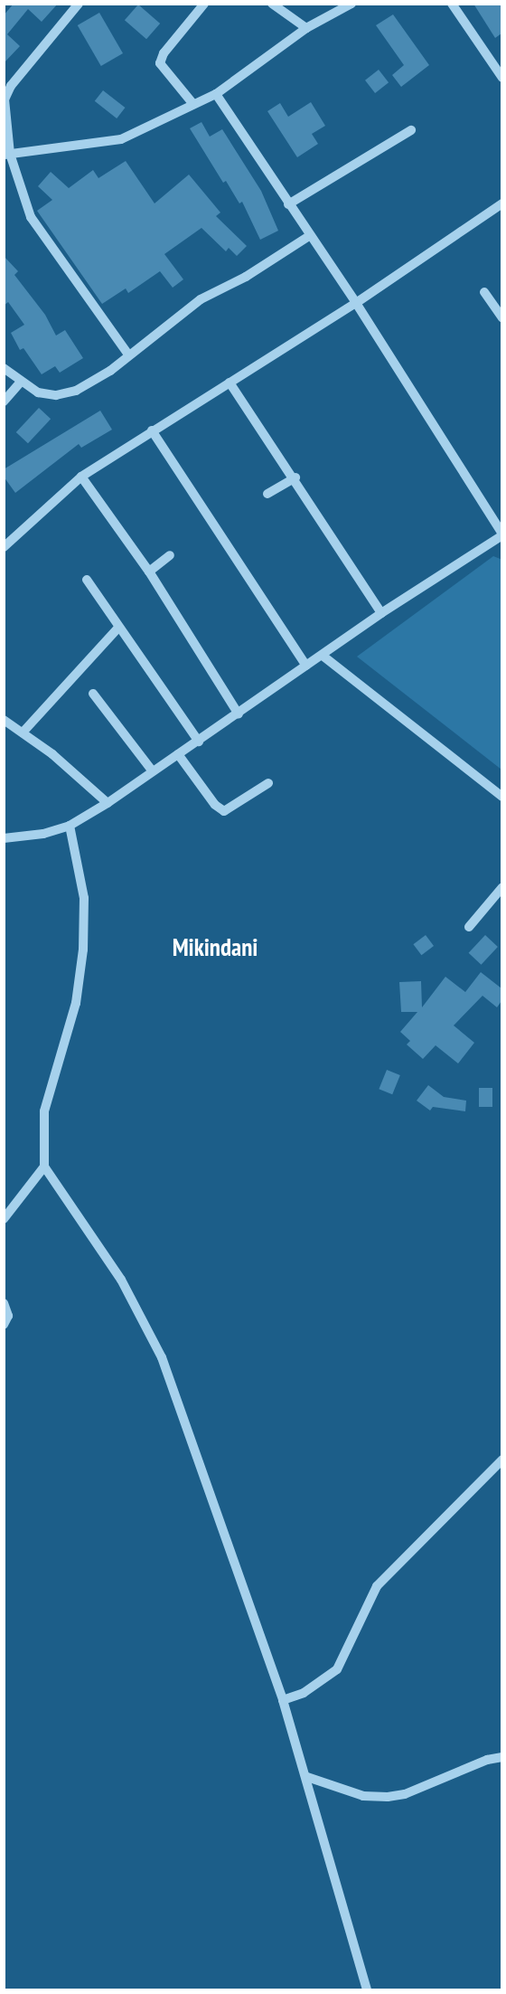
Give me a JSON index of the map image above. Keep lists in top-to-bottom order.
{
  "districts": ["Mikindani"]
}
